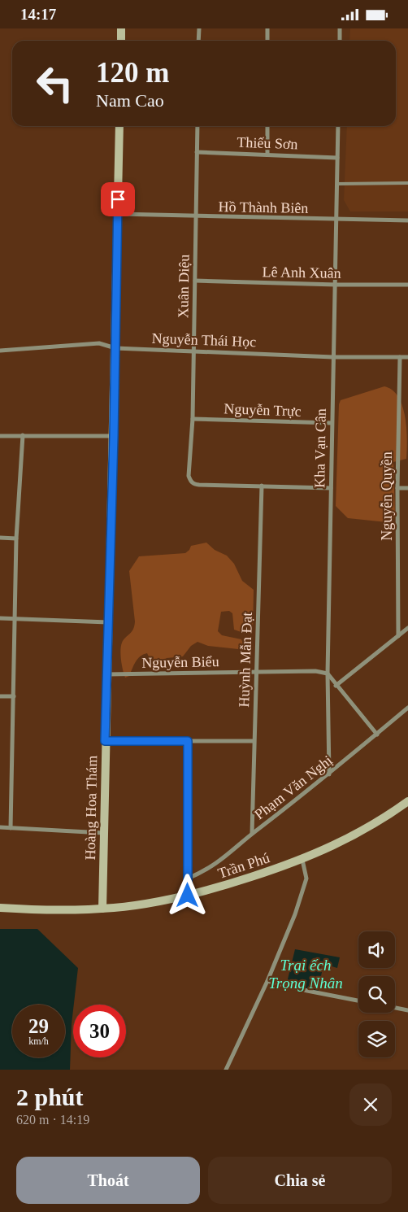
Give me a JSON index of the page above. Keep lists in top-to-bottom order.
{
  "streets": {
    "street": [
      "Thiếu Sơn",
      "Hồ Thành Biên",
      "Lê Anh Xuân",
      "Xuân Diệu",
      "Nguyễn Thái Học",
      "Nguyễn Trực",
      "Kha Vạn Cân",
      "Nguyễn Quyền",
      "Huỳnh Mẫn Đạt",
      "Nguyễn Biểu",
      "Phạm Văn Nghị",
      "Hoàng Hoa Thám",
      "Trần Phú"
    ]
  },
  "crossings": [
    ["Thiếu Sơn", "Xuân Diệu"],
    ["Thiếu Sơn", "Kha Vạn Cân"],
    ["Hồ Thành Biên", "Xuân Diệu"],
    ["Hồ Thành Biên", "Kha Vạn Cân"],
    ["Hồ Thành Biên", "Hoàng Hoa Thám"],
    ["Lê Anh Xuân", "Xuân Diệu"],
    ["Lê Anh Xuân", "Kha Vạn Cân"],
    ["Xuân Diệu", "Nguyễn Thái Học"],
    ["Xuân Diệu", "Nguyễn Trực"],
    ["Xuân Diệu", "Huỳnh Mẫn Đạt"],
    ["Nguyễn Thái Học", "Kha Vạn Cân"],
    ["Nguyễn Thái Học", "Nguyễn Quyền"],
    ["Nguyễn Thái Học", "Hoàng Hoa Thám"],
    ["Nguyễn Trực", "Kha Vạn Cân"],
    ["Kha Vạn Cân", "Nguyễn Biểu"],
    ["Kha Vạn Cân", "Phạm Văn Nghị"],
    ["Huỳnh Mẫn Đạt", "Nguyễn Biểu"],
    ["Huỳnh Mẫn Đạt", "Phạm Văn Nghị"],
    ["Nguyễn Biểu", "Hoàng Hoa Thám"],
    ["Hoàng Hoa Thám", "Trần Phú"]
  ],
  "water": ["Trại ếch Trọng Nhân"],
  "page": {
    "status": "14:17",
    "turn": ["120 m", "Nam Cao"],
    "speed": "29 km/h",
    "limit": "30",
    "heading": ["2 phút", "620 m · 14:19"],
    "buttons": ["Thoát", "Chia sẻ"]
  }
}
